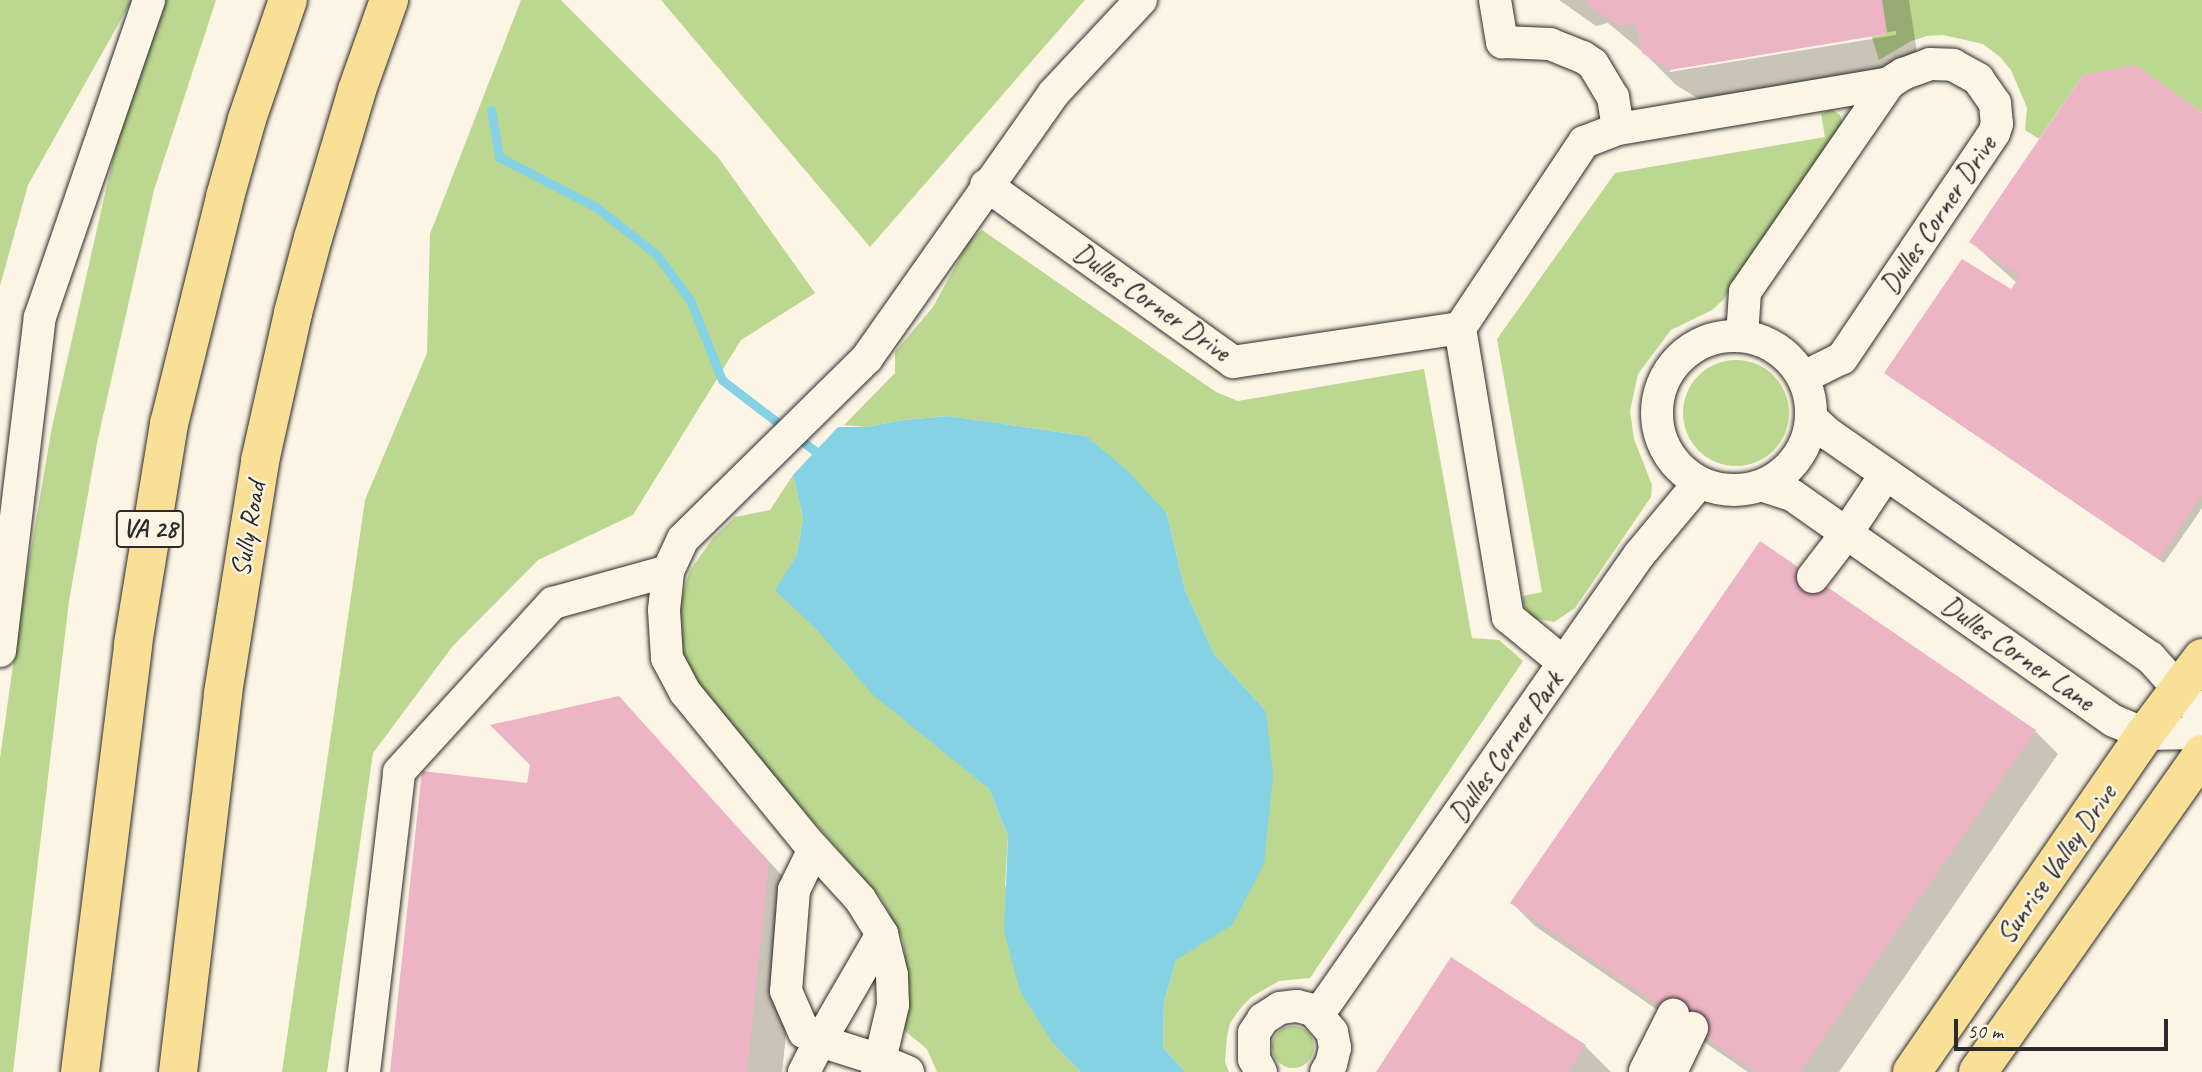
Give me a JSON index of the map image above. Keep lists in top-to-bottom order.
{
  "streets": {
    "main road": ["VA 28", "Sully Road", "Sunrise Valley Drive"],
    "lane": ["Dulles Corner Drive", "Dulles Corner Lane", "Dulles Corner Park"]
  },
  "crossings": [
    ["Dulles Corner Drive", "Dulles Corner Lane"],
    ["Dulles Corner Drive", "Dulles Corner Park"],
    ["Dulles Corner Lane", "Dulles Corner Park"],
    ["Dulles Corner Lane", "Sunrise Valley Drive"]
  ],
  "scale_bar": "50 m"
}
